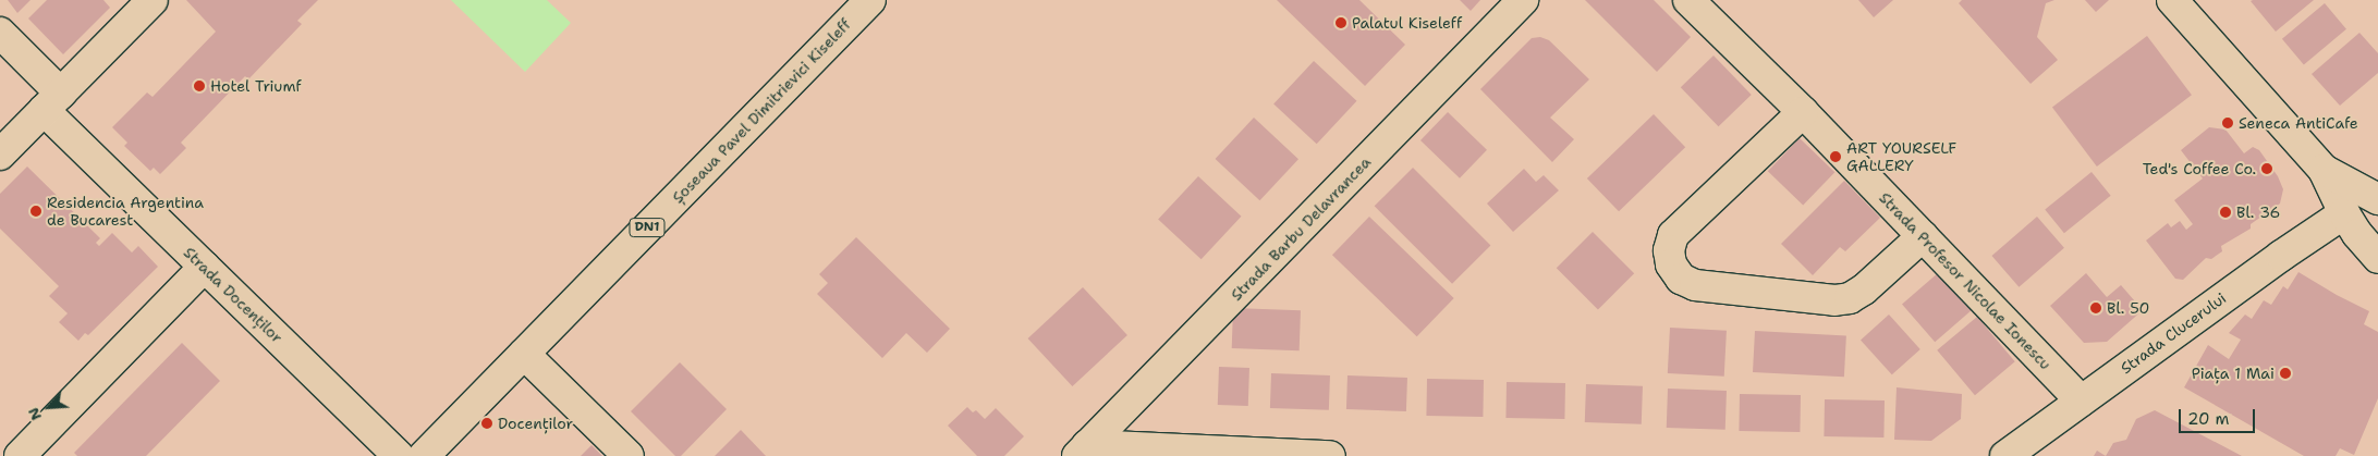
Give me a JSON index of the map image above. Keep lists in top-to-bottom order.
{
  "streets": {
    "street": [
      "Șoseaua Pavel Dimitrievici Kiseleff",
      "DN1",
      "Strada Barbu Delavrancea",
      "Strada Profesor Nicolae Ionescu",
      "Strada Docenților",
      "Strada Clucerului"
    ]
  },
  "crossings": [
    ["Strada Profesor Nicolae Ionescu", "Strada Clucerului"]
  ],
  "places": [
    "Palatul Kiseleff",
    "Hotel Triumf",
    "Seneca AntiCafe",
    "ART YOURSELF GALLERY",
    "Ted's Coffee Co.",
    "Residencia Argentina de Bucarest",
    "Bl. 36",
    "Bl. 50",
    "Piața 1 Mai",
    "Docenților"
  ],
  "scale_bar": "20 m",
  "north": "bottom left"
}
